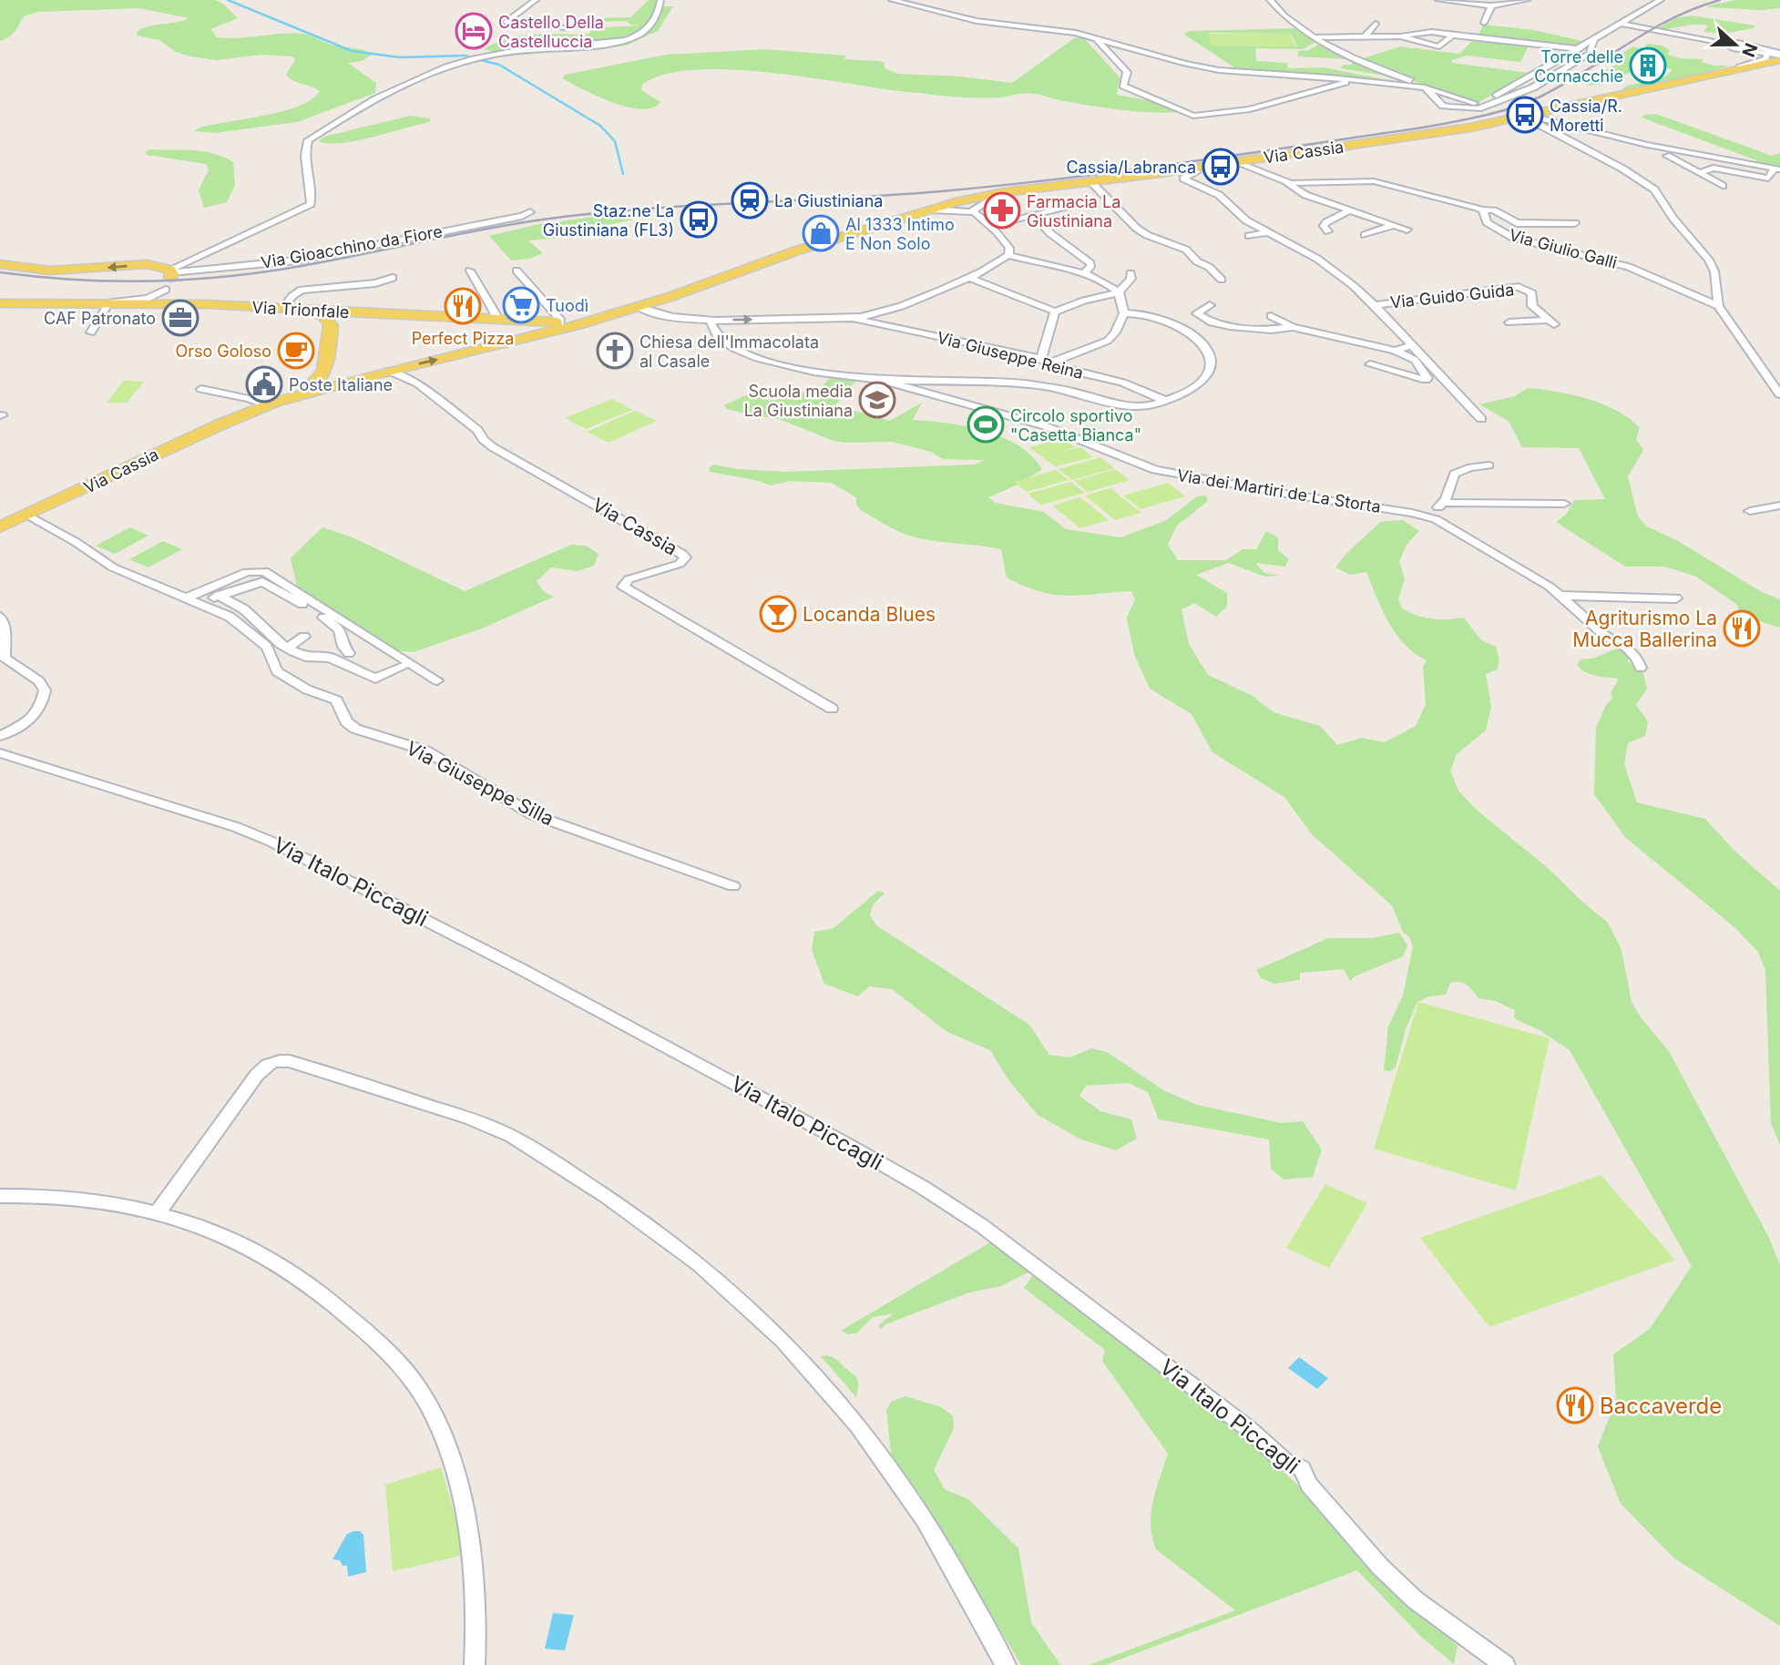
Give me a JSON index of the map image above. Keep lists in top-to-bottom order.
{
  "streets": {
    "main road": ["Via Cassia", "Via Trionfale"],
    "street": [
      "Via Gioacchino da Fiore",
      "Via Giulio Galli",
      "Via Guido Guida",
      "Via Giuseppe Reina",
      "Via dei Martiri de La Storta",
      "Via Giuseppe Silla",
      "Via Italo Piccagli"
    ]
  },
  "crossings": [
    ["Via Cassia", "Via Trionfale"],
    ["Via Cassia", "Via Giuseppe Silla"]
  ],
  "places": {
    "hotel": ["Castello Della Castelluccia"],
    "building": ["Torre delle Cornacchie"],
    "bus stop": ["Cassia/R. Moretti", "Cassia/Labranca", "Staz.ne La Giustiniana (FL3)"],
    "station": ["La Giustiniana"],
    "pharmacy": ["Farmacia La Giustiniana"],
    "shop": ["Al 1333 Intimo E Non Solo"],
    "supermarket": ["Tuodì"],
    "restaurant": ["Perfect Pizza", "Agriturismo La Mucca Ballerina", "Baccaverde"],
    "office": ["CAF Patronato"],
    "cafe": ["Orso Goloso"],
    "church": ["Chiesa dell'Immacolata al Casale"],
    "public building": ["Poste Italiane"],
    "school or university": ["Scuola media La Giustiniana"],
    "sports": ["Circolo sportivo \"Casetta Bianca\""],
    "bar": ["Locanda Blues"]
  },
  "north": "right"
}
